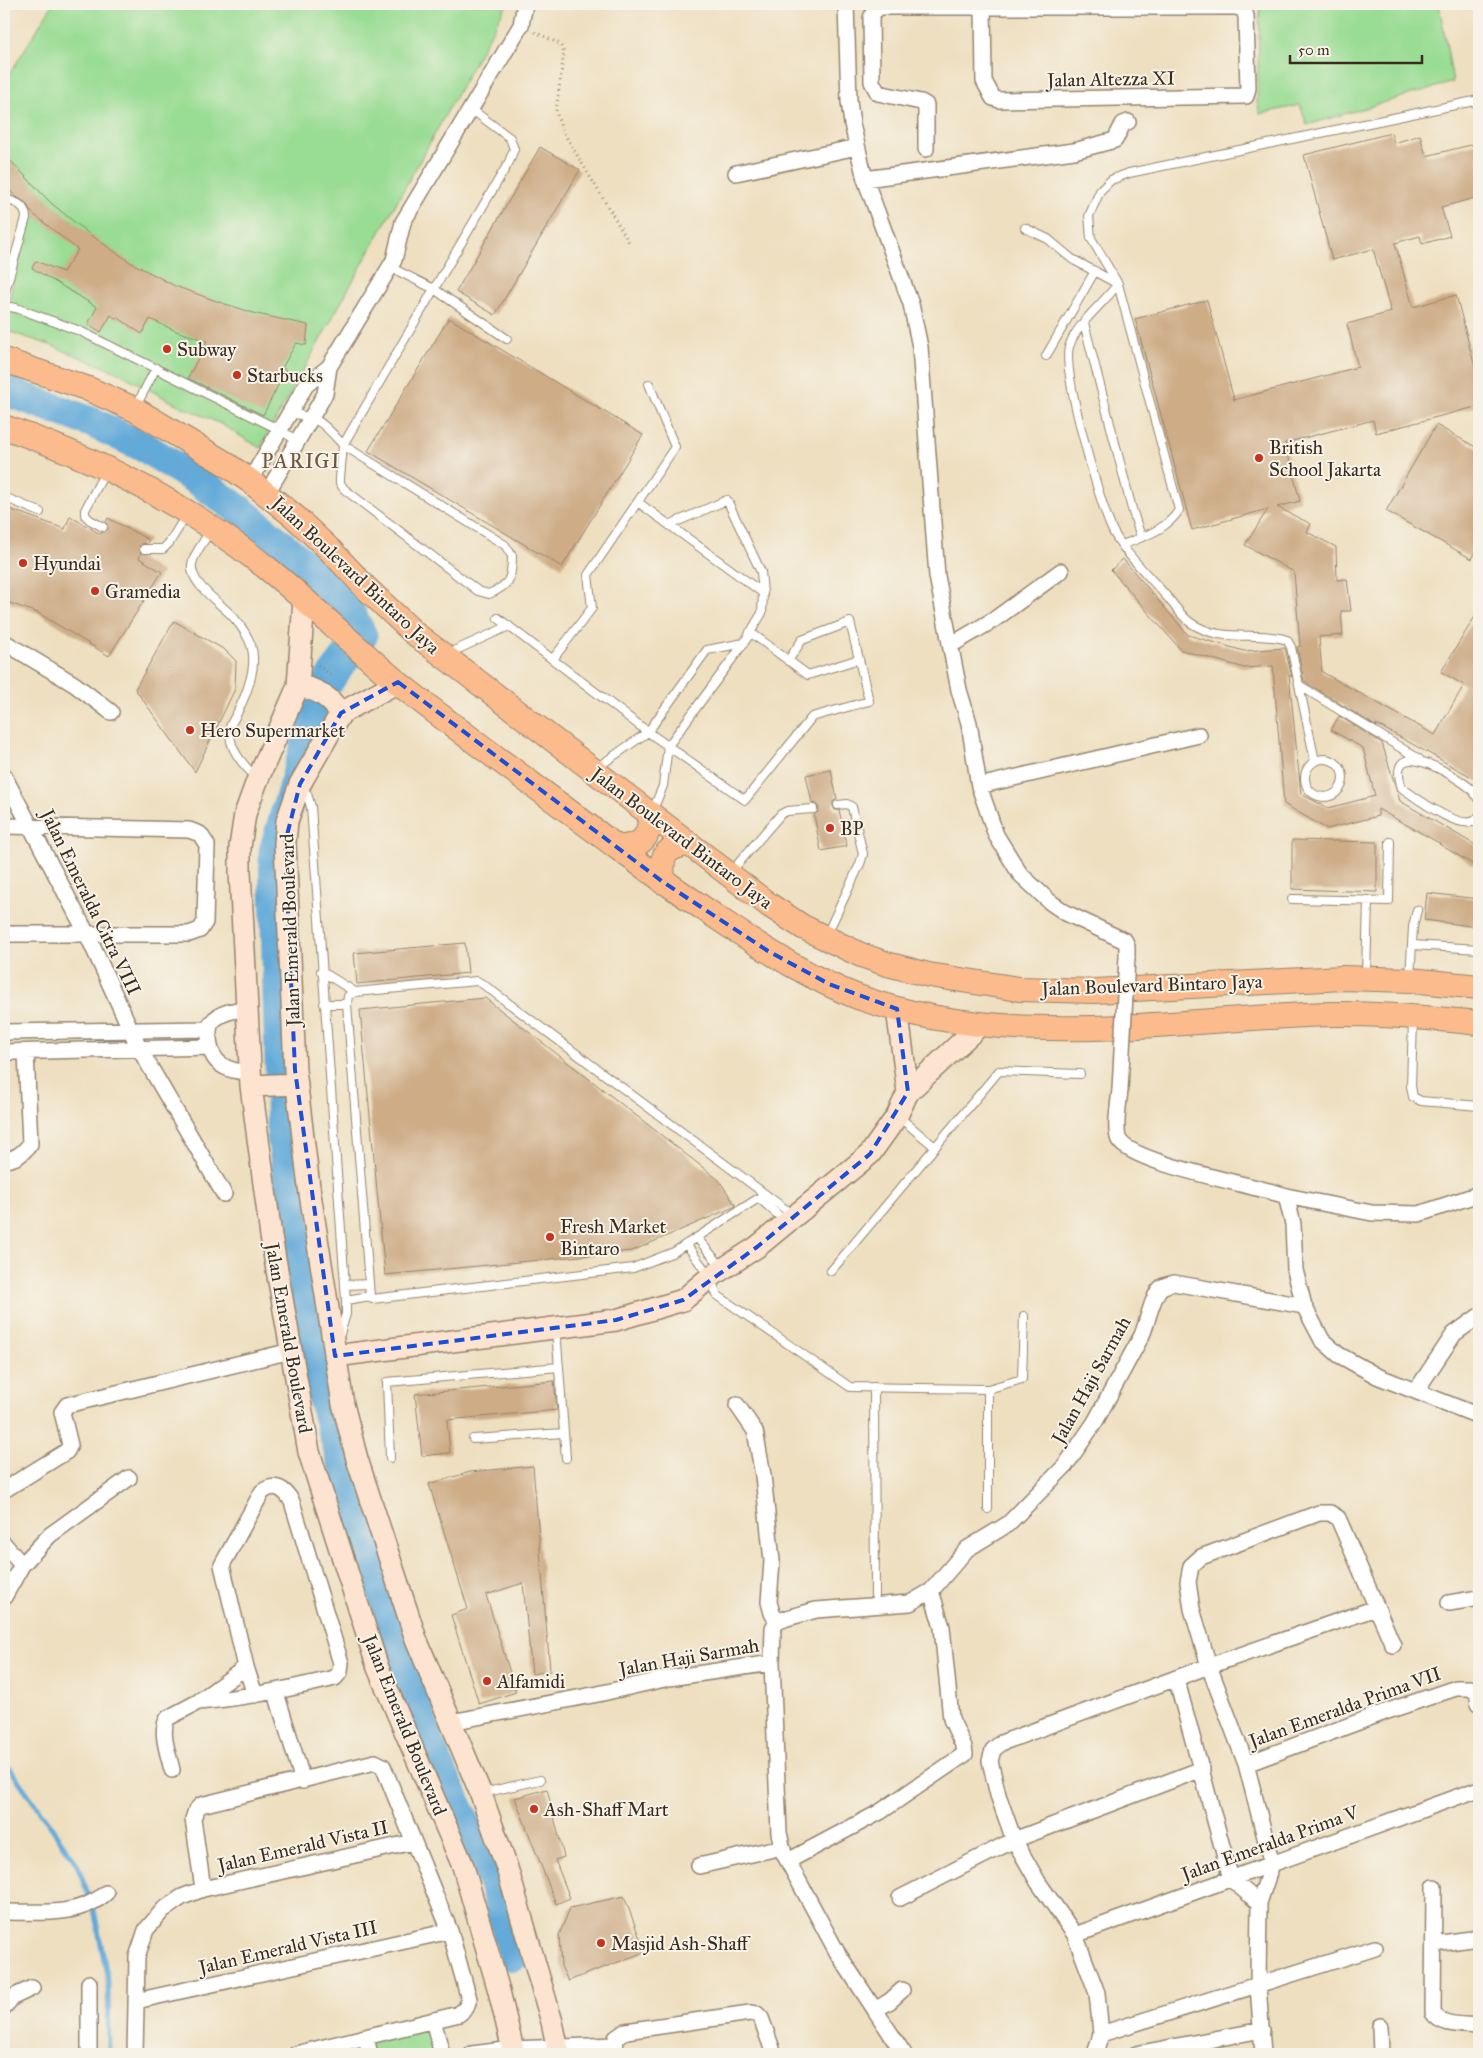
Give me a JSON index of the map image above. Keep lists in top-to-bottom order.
{
  "streets": {
    "main road": ["Jalan Boulevard Bintaro Jaya", "Jalan Emerald Boulevard"],
    "street": [
      "Jalan Altezza XI",
      "Jalan Emeralda Citra VIII",
      "Jalan Haji Sarmah",
      "Jalan Emeralda Prima VII",
      "Jalan Emeralda Prima V",
      "Jalan Emerald Vista II",
      "Jalan Emerald Vista III"
    ]
  },
  "crossings": [
    ["Jalan Boulevard Bintaro Jaya", "Jalan Emerald Boulevard"],
    ["Jalan Emerald Boulevard", "Jalan Haji Sarmah"],
    ["Jalan Emerald Vista II", "Jalan Emerald Vista III"]
  ],
  "districts": ["PARIGI"],
  "places": [
    "Subway",
    "Starbucks",
    "British School Jakarta",
    "Hyundai",
    "Gramedia",
    "Hero Supermarket",
    "BP",
    "Fresh Market Bintaro",
    "Alfamidi",
    "Ash-Shaff Mart",
    "Masjid Ash-Shaff"
  ],
  "scale_bar": "50 m"
}
